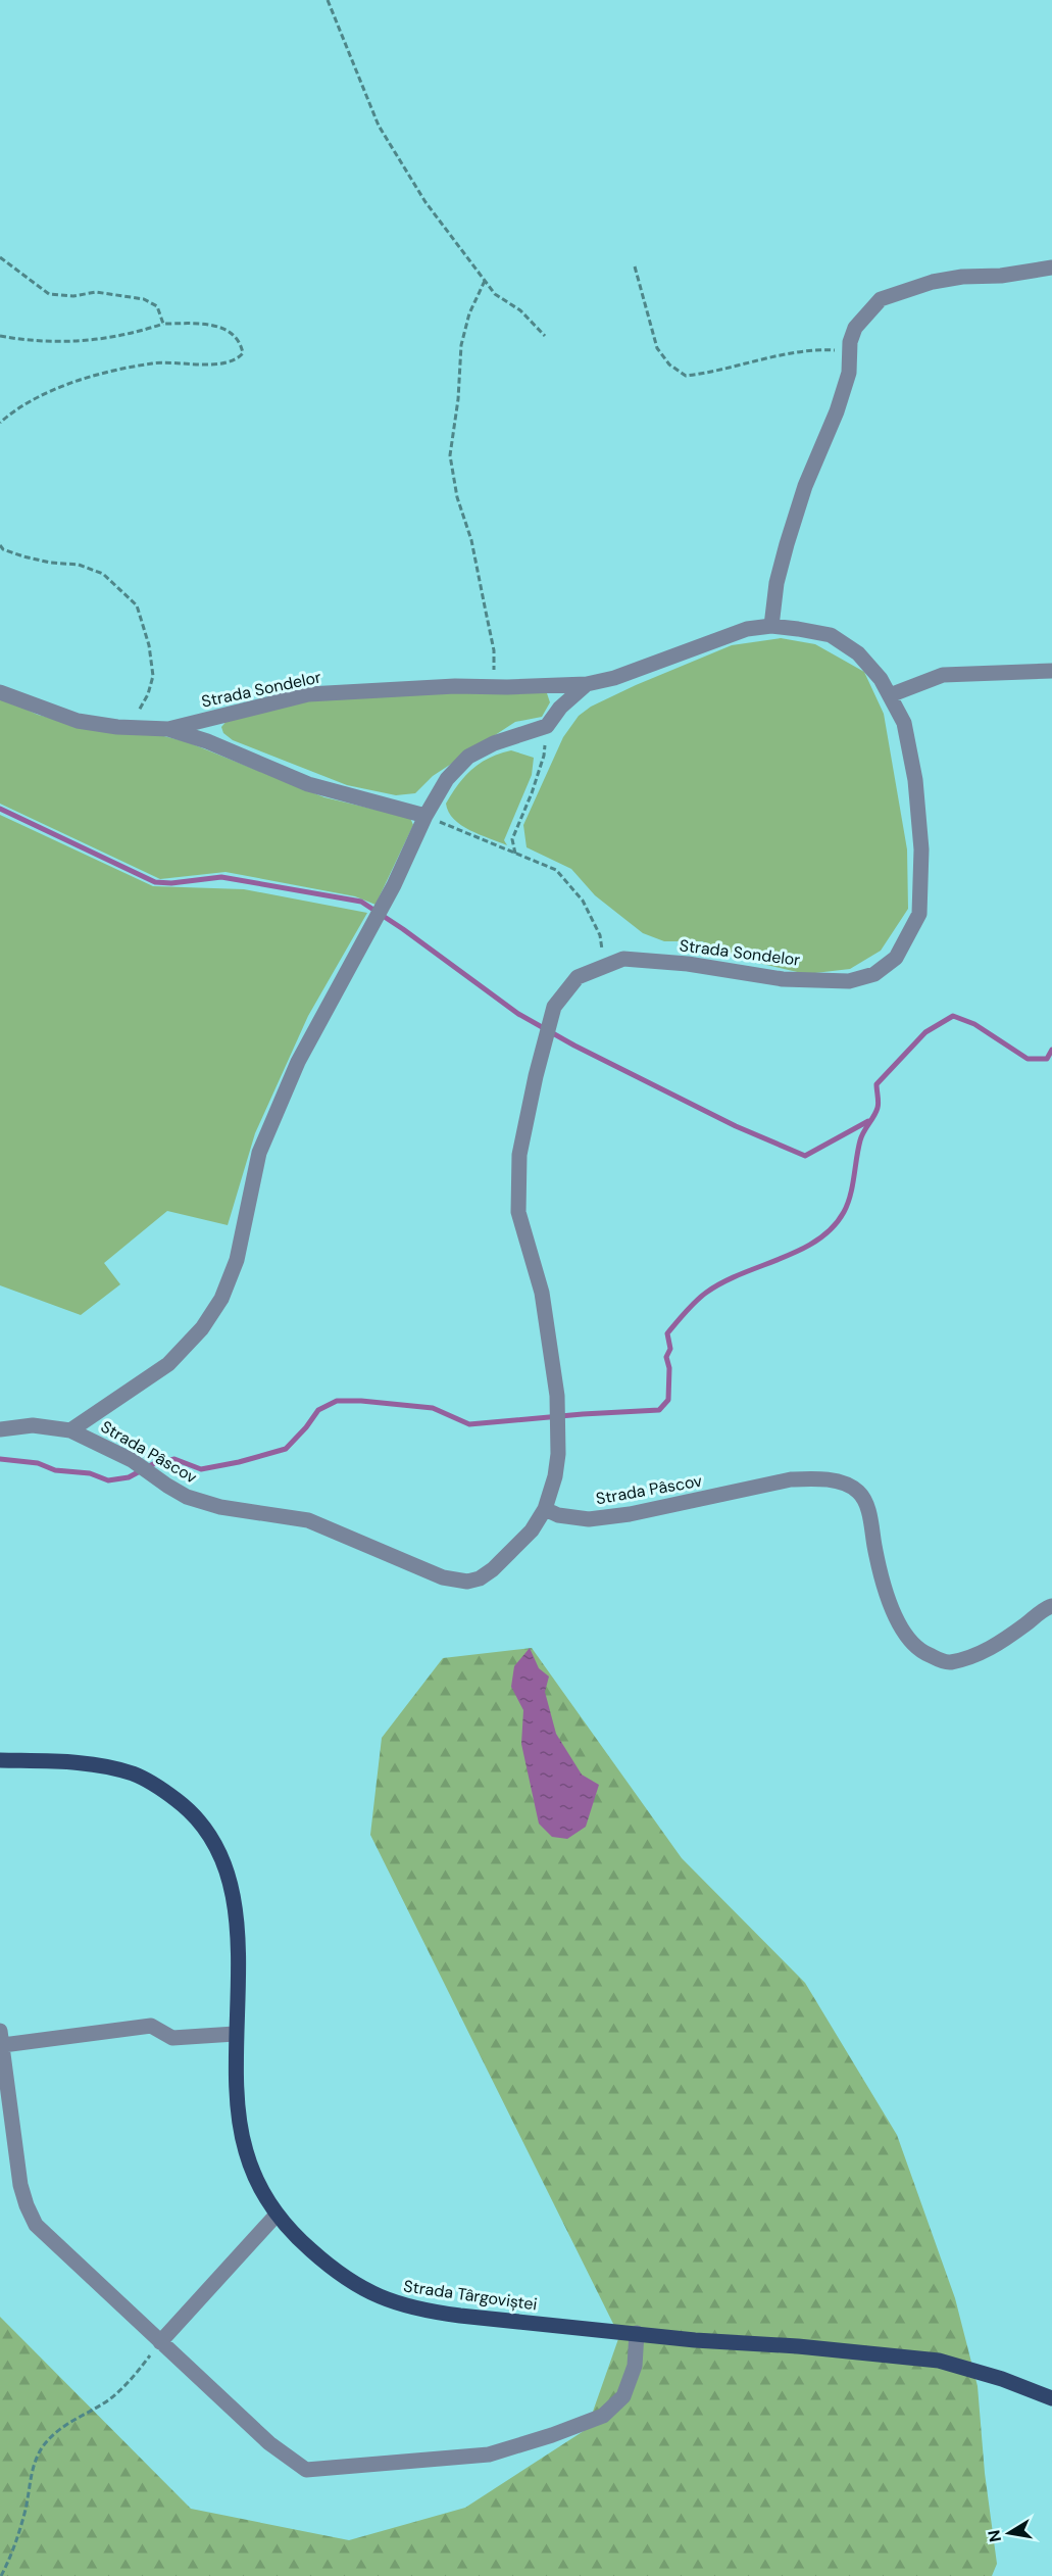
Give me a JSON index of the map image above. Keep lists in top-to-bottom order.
{
  "streets": {
    "main road": ["Strada Târgoviștei"],
    "street": ["Strada Sondelor", "Strada Pâscov"]
  },
  "crossings": [
    ["Strada Sondelor", "Strada Pâscov"]
  ],
  "north": "left"
}
